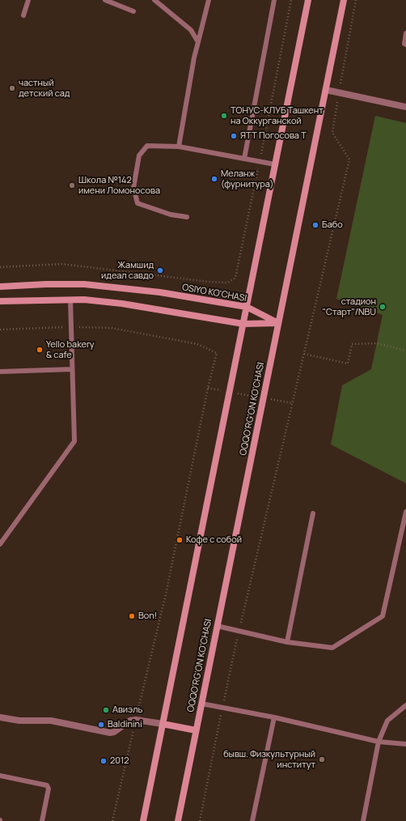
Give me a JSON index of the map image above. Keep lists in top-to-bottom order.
{
  "streets": {
    "main road": ["OSIYO KO'CHASI", "OQQO'RG'ON KO'CHASI"]
  },
  "crossings": [
    ["OSIYO KO'CHASI", "OQQO'RG'ON KO'CHASI"]
  ],
  "places": [
    "частный детский сад",
    "ТОНУС-КЛУБ Ташкент на Оккурганской",
    "ЯТТ Погосова Т",
    "Меланж (фурнитура)",
    "Школа №142 имени Ломоносова",
    "Бабо",
    "Жамшид идеал савдо",
    "стадион \"Старт\"/NBU",
    "Yello bakery & cafe",
    "Кофе с собой",
    "Bon!",
    "Авиэль",
    "Baldinini",
    "бывш. Физкультурный институт",
    "2012"
  ]
}
